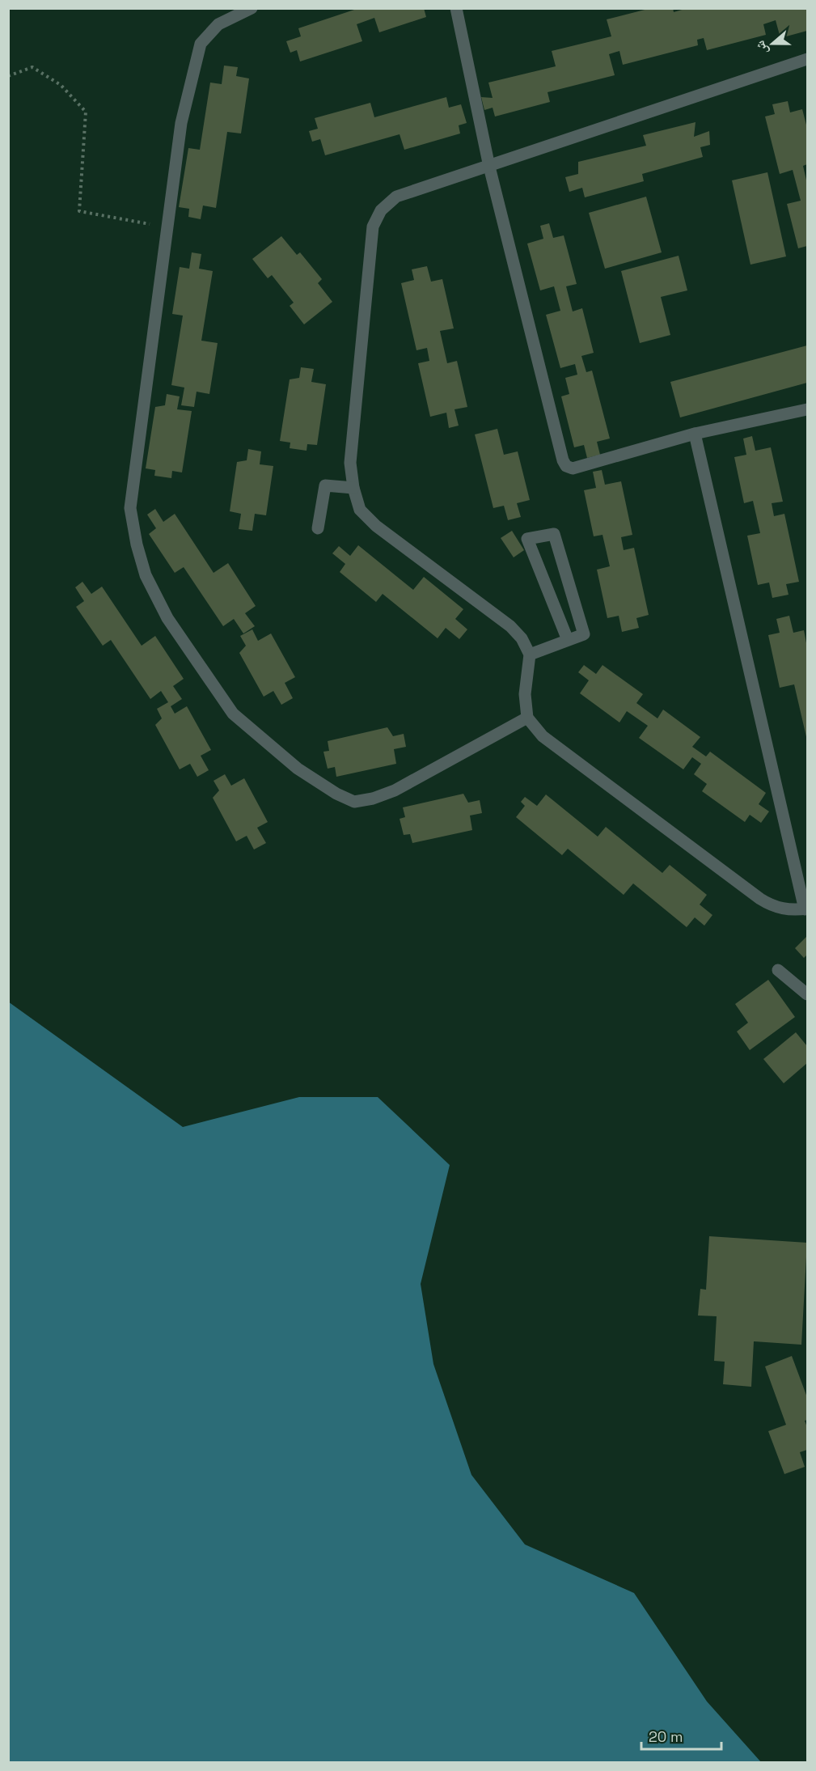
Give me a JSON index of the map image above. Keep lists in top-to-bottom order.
{
  "scale_bar": "20 m",
  "north": "left"
}
